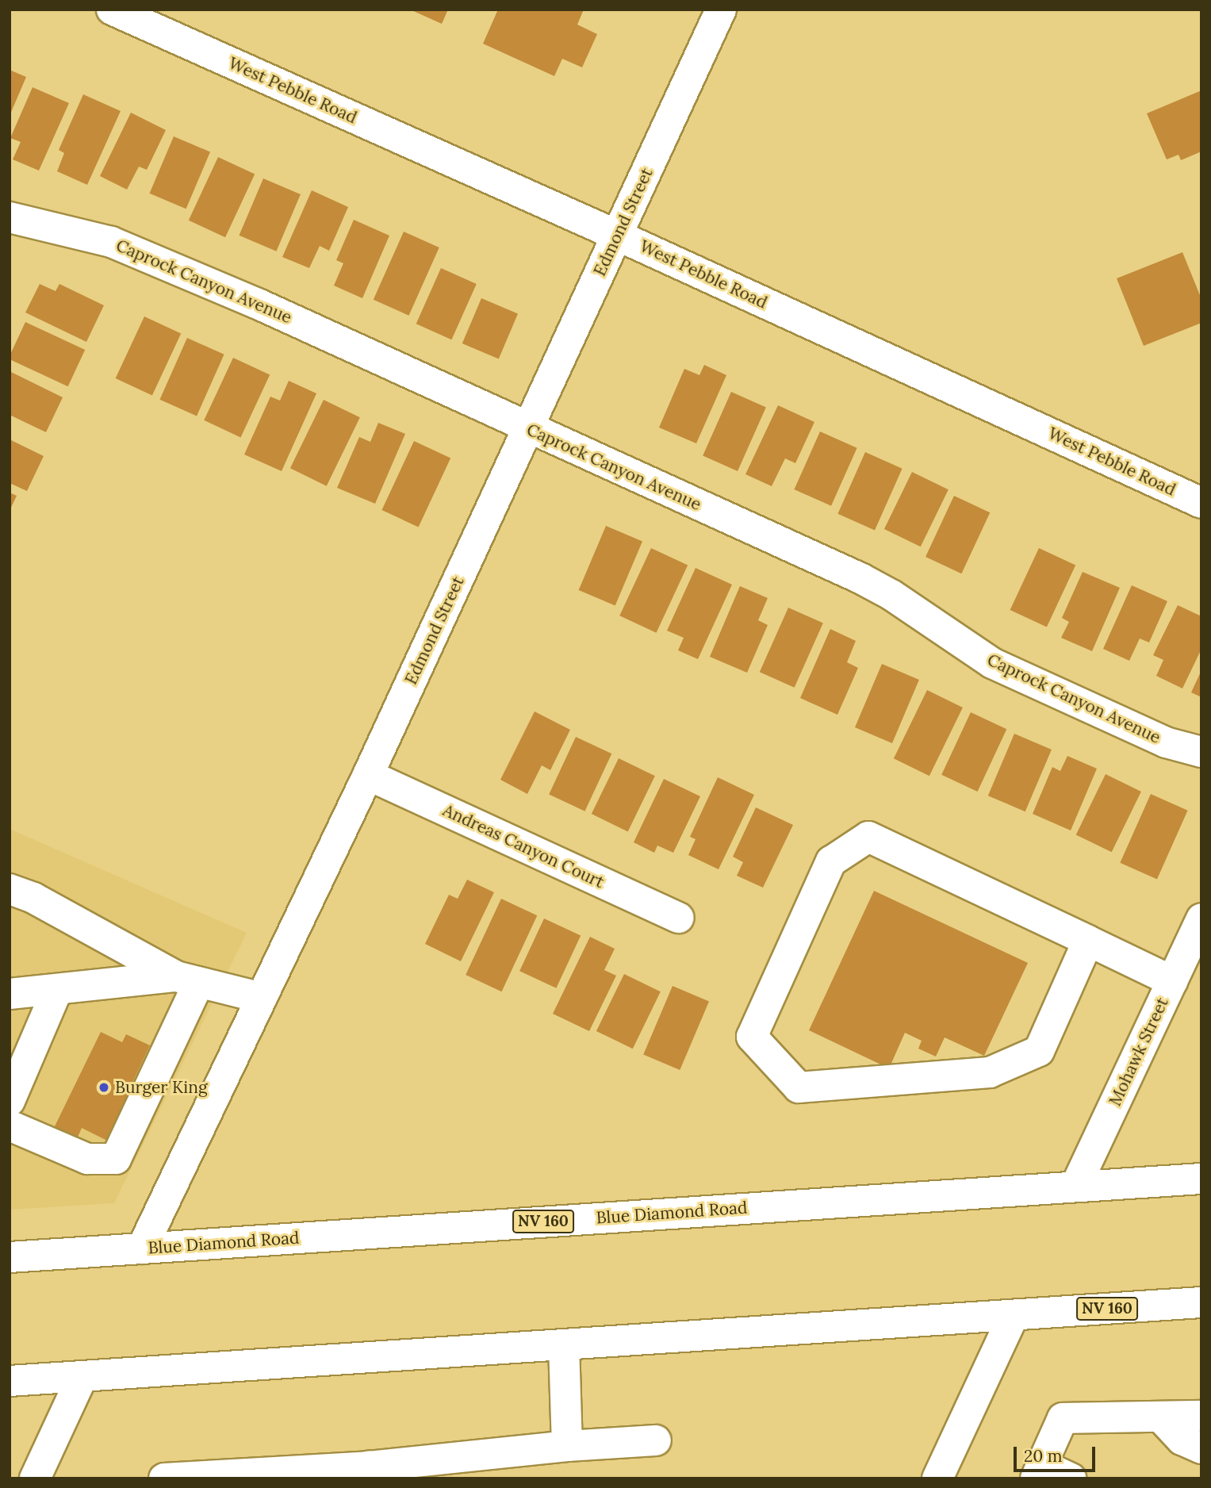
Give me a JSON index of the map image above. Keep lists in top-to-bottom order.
{
  "streets": {
    "main road": [
      "West Pebble Road",
      "Edmond Street",
      "Caprock Canyon Avenue",
      "Andreas Canyon Court",
      "Mohawk Street",
      "Blue Diamond Road",
      "NV 160"
    ]
  },
  "crossings": [
    ["West Pebble Road", "Edmond Street"],
    ["Edmond Street", "Caprock Canyon Avenue"],
    ["Edmond Street", "Andreas Canyon Court"],
    ["Edmond Street", "Blue Diamond Road"],
    ["Mohawk Street", "Blue Diamond Road"]
  ],
  "places": ["Burger King"],
  "scale_bar": "20 m"
}
